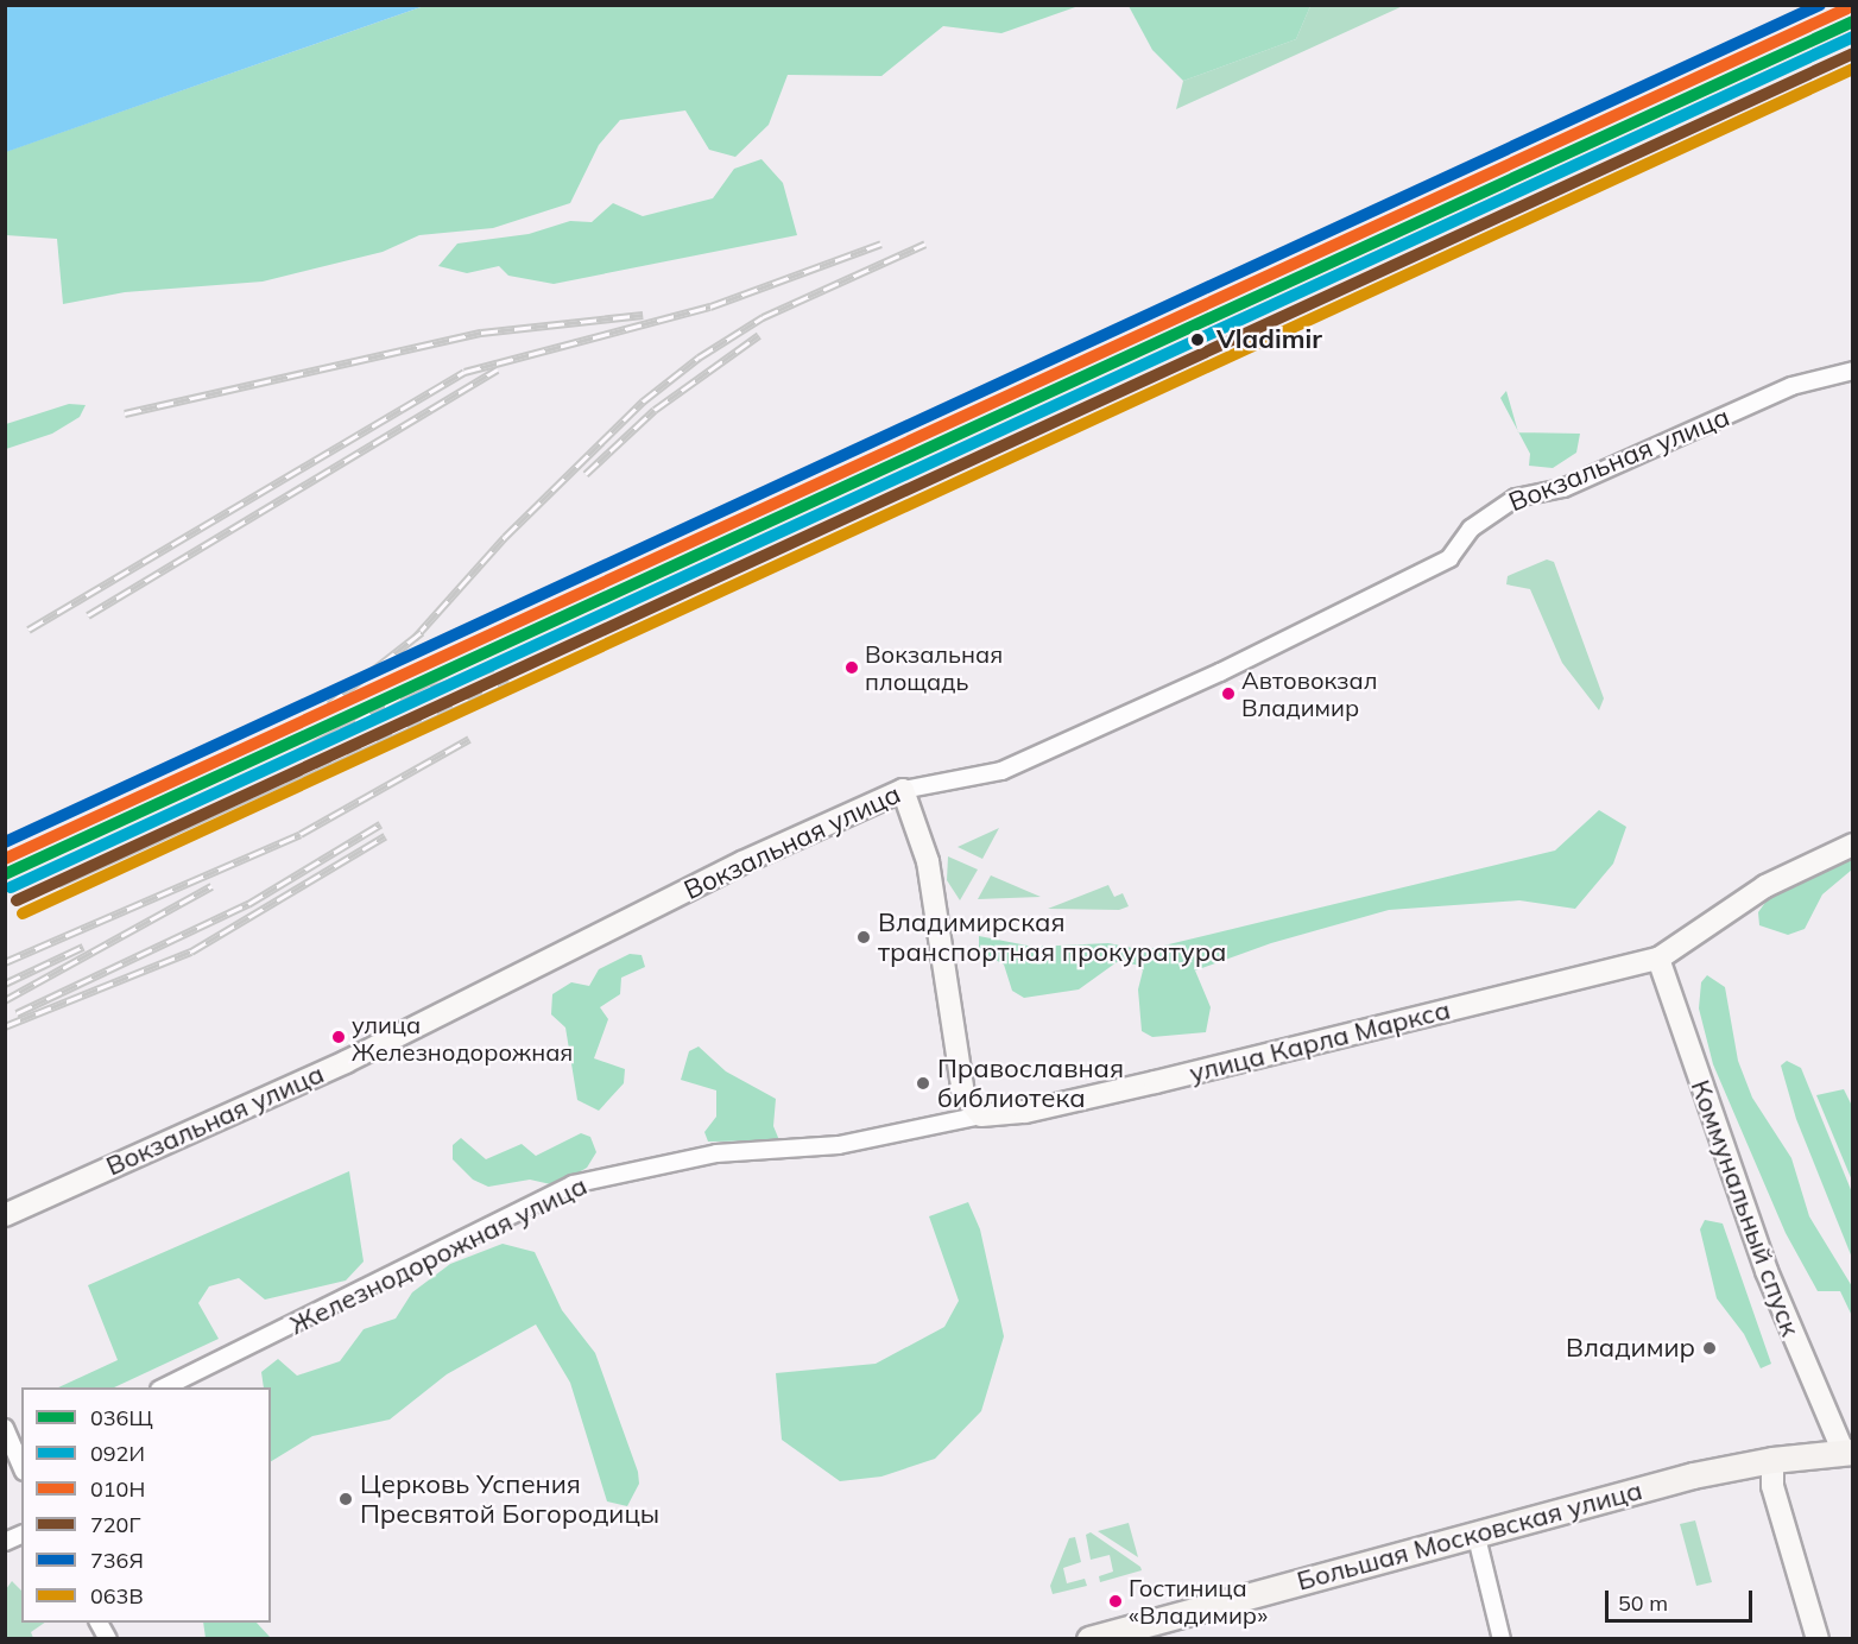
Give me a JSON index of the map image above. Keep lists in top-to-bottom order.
{
  "streets": {
    "main road": [
      "Вокзальная улица",
      "улица Карла Маркса",
      "Коммунальный спуск",
      "Большая Московская улица"
    ],
    "street": ["Железнодорожная улица"]
  },
  "crossings": [
    ["улица Карла Маркса", "Коммунальный спуск"],
    ["улица Карла Маркса", "Железнодорожная улица"],
    ["Коммунальный спуск", "Большая Московская улица"]
  ],
  "places": [
    "Vladimir",
    "Вокзальная площадь",
    "Автовокзал Владимир",
    "Владимирская транспортная прокуратура",
    "улица Железнодорожная",
    "Православная библиотека",
    "Владимир",
    "Церковь Успения Пресвятой Богородицы",
    "Гостиница «Владимир»"
  ],
  "lines": [
    "transit line 736Я",
    "transit line 010Н",
    "transit line 036Щ",
    "transit line 092И",
    "transit line 720Г",
    "transit line 063В"
  ],
  "legend": [
    "036Щ",
    "092И",
    "010Н",
    "720Г",
    "736Я",
    "063В"
  ],
  "scale_bar": "50 m"
}
